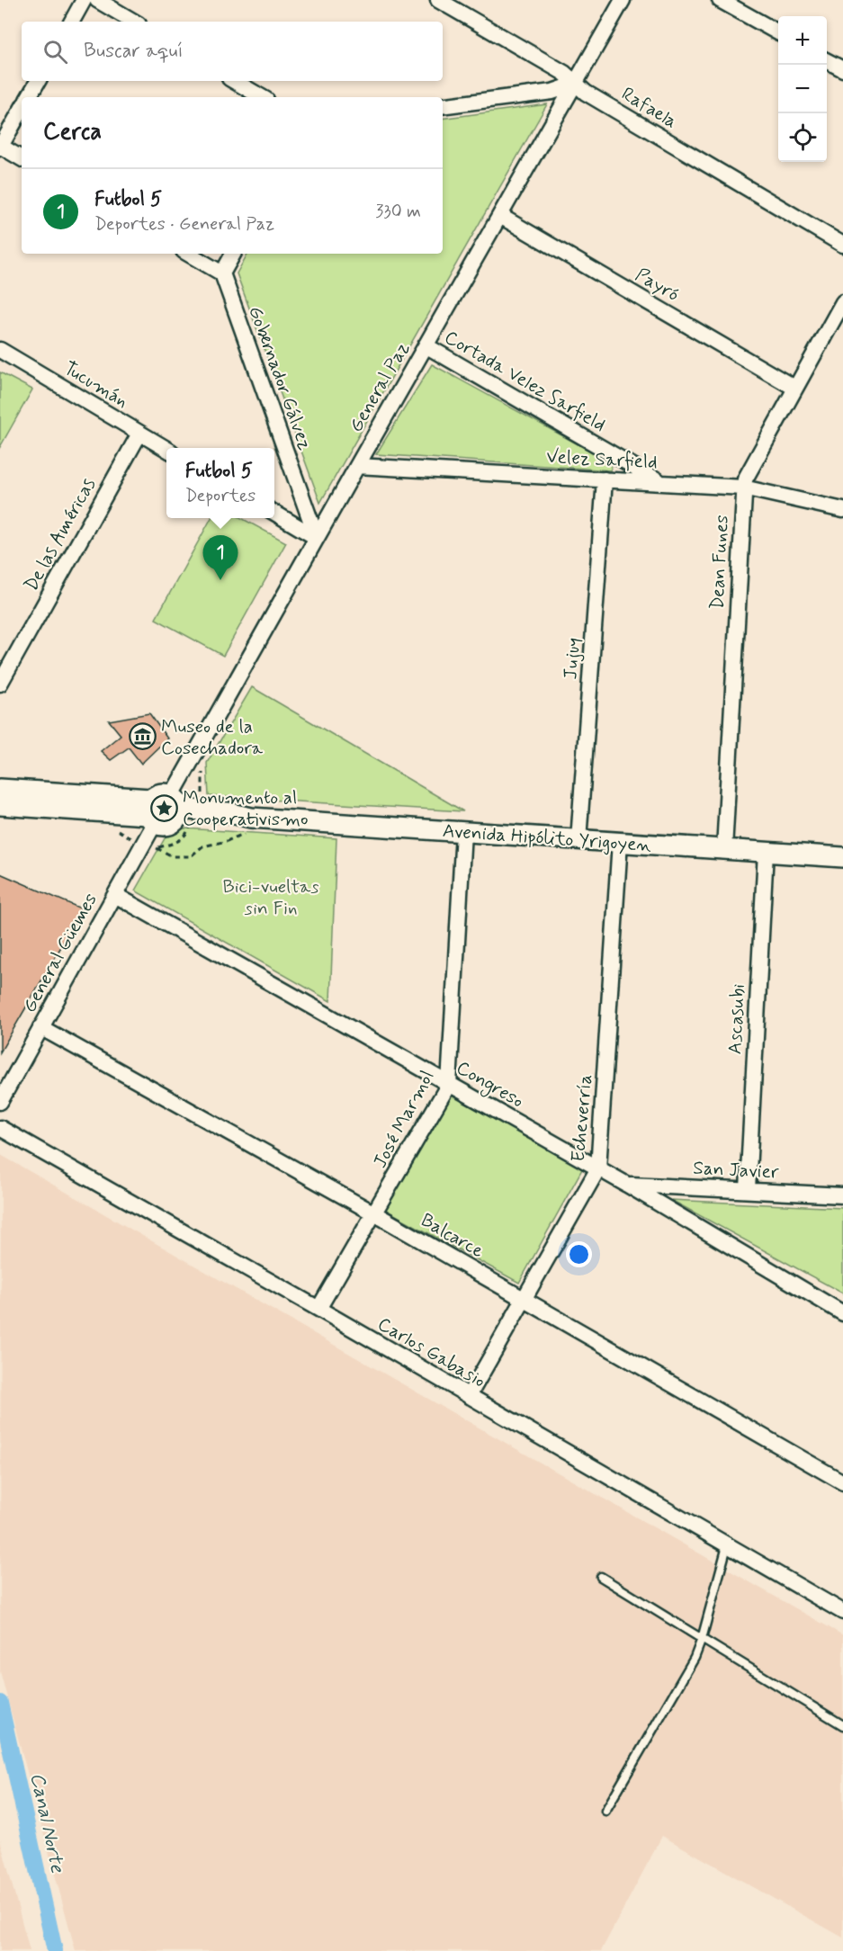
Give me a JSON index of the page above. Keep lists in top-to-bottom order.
{
  "streets": {
    "street": [
      "Rafaela",
      "Payró",
      "Gobernador Gálvez",
      "Cortada Velez Sarfield",
      "Tucumán",
      "General Paz",
      "Velez Sarfield",
      "De las Américas",
      "Dean Funes",
      "Jujuy",
      "Avenida Hipólito Yrigoyen",
      "General Güemes",
      "Ascasubi",
      "Congreso",
      "Echeverría",
      "José Marmol",
      "San Javier",
      "Balcarce",
      "Carlos Gabasio"
    ]
  },
  "crossings": [
    ["Rafaela", "General Paz"],
    ["Payró", "General Paz"],
    ["Payró", "Dean Funes"],
    ["Gobernador Gálvez", "General Paz"],
    ["Cortada Velez Sarfield", "General Paz"],
    ["Cortada Velez Sarfield", "Velez Sarfield"],
    ["Tucumán", "De las Américas"],
    ["General Paz", "Velez Sarfield"],
    ["General Paz", "Avenida Hipólito Yrigoyen"],
    ["Velez Sarfield", "Dean Funes"],
    ["Velez Sarfield", "Jujuy"],
    ["Dean Funes", "Avenida Hipólito Yrigoyen"],
    ["Jujuy", "Avenida Hipólito Yrigoyen"],
    ["Avenida Hipólito Yrigoyen", "General Güemes"],
    ["Avenida Hipólito Yrigoyen", "Ascasubi"],
    ["Avenida Hipólito Yrigoyen", "Echeverría"],
    ["Avenida Hipólito Yrigoyen", "José Marmol"],
    ["General Güemes", "Congreso"],
    ["General Güemes", "Balcarce"],
    ["Ascasubi", "San Javier"],
    ["Congreso", "Echeverría"],
    ["Congreso", "José Marmol"],
    ["Congreso", "San Javier"],
    ["Echeverría", "Balcarce"],
    ["Echeverría", "Carlos Gabasio"],
    ["José Marmol", "Balcarce"],
    ["José Marmol", "Carlos Gabasio"]
  ],
  "water": ["Canal Norte"],
  "parks": ["Bici-vueltas sin Fin"],
  "places": {
    "museum": ["Museo de la Cosechadora"],
    "place": ["Monumento al Cooperativismo"]
  },
  "page": {
    "map_buttons": ["+", "−"],
    "search": "Buscar aquí",
    "heading": "Cerca",
    "list": [
      {
        "mark": "1",
        "name": "Futbol 5",
        "note": "Deportes · General Paz",
        "value": "330 m"
      }
    ],
    "popup": ["Futbol 5", "Deportes"],
    "pins": "1"
  }
}
